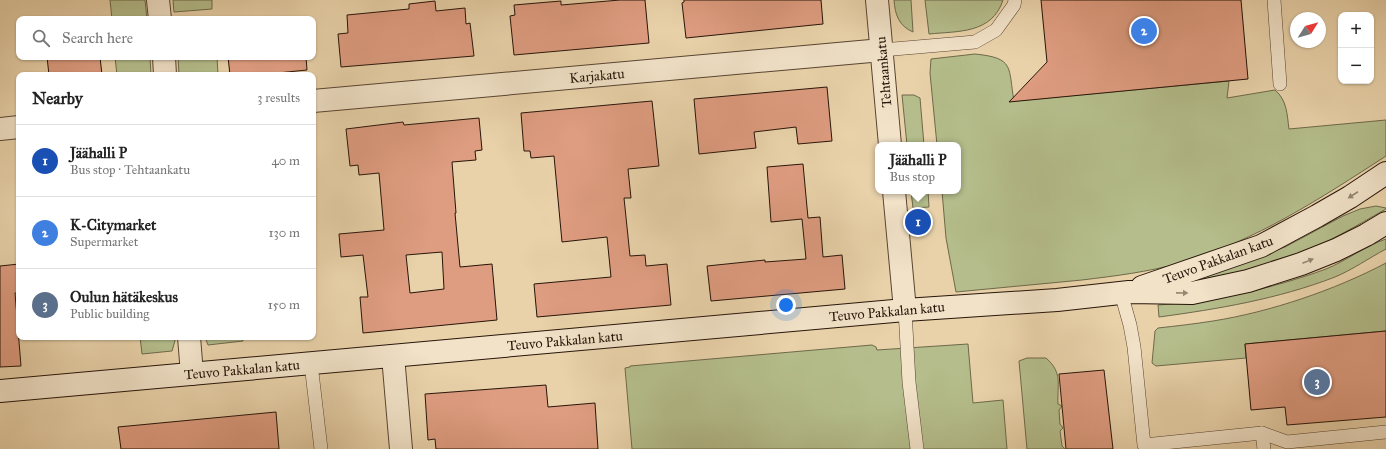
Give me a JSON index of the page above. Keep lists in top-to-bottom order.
{
  "streets": {
    "street": ["Tehtaankatu", "Karjakatu", "Teuvo Pakkalan katu"]
  },
  "crossings": [
    ["Tehtaankatu", "Karjakatu"]
  ],
  "north": "top right",
  "page": {
    "map_buttons": ["+", "−"],
    "pins": ["2", "1", "3"],
    "search": "Search here",
    "heading": ["Nearby", "3 results"],
    "list": [
      {
        "mark": "1",
        "name": "Jäähalli P",
        "note": "Bus stop · Tehtaankatu",
        "value": "40 m"
      },
      {
        "mark": "2",
        "name": "K-Citymarket",
        "note": "Supermarket",
        "value": "130 m"
      },
      {
        "mark": "3",
        "name": "Oulun hätäkeskus",
        "note": "Public building",
        "value": "150 m"
      }
    ],
    "popup": ["Jäähalli P", "Bus stop"]
  }
}
